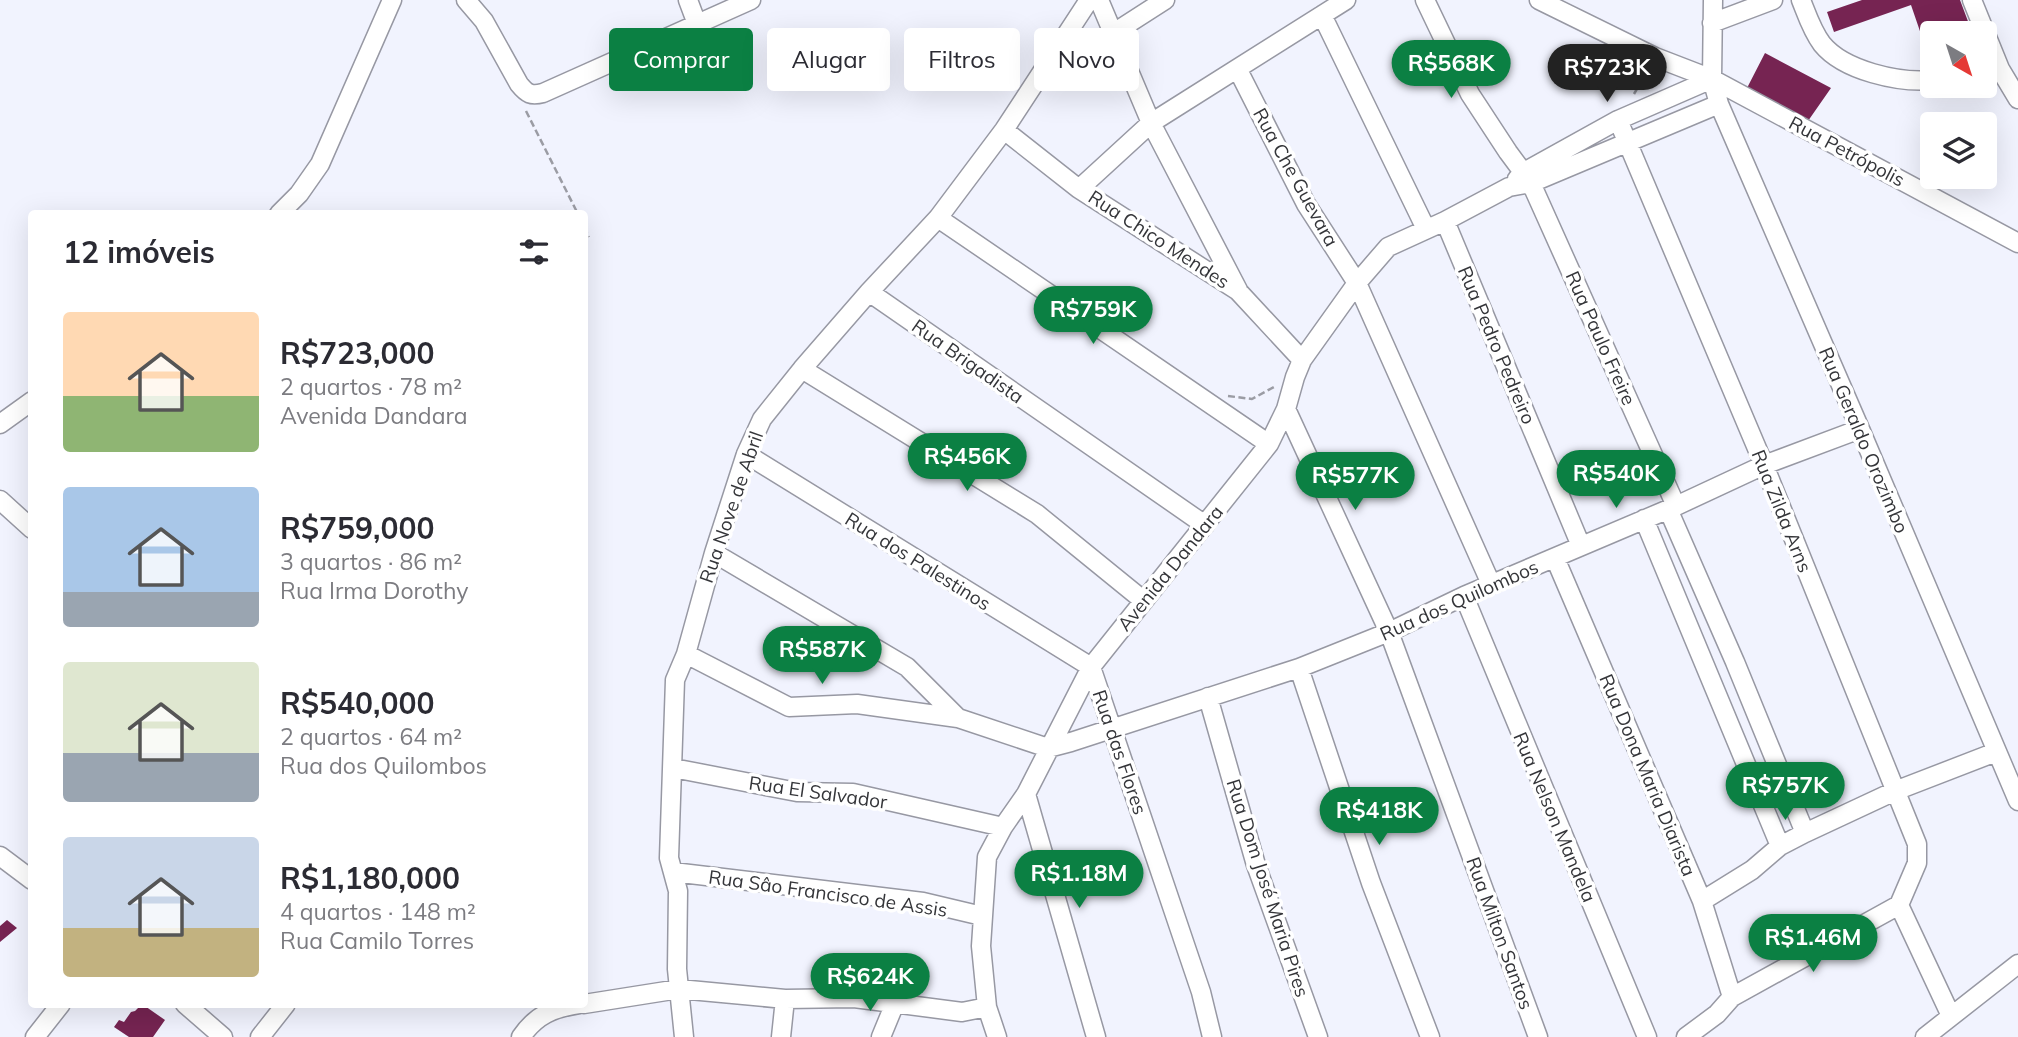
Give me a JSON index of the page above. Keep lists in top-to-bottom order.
{
  "streets": {
    "street": [
      "Rua Petrópolis",
      "Rua Che Guevara",
      "Rua Chico Mendes",
      "Rua Paulo Freire",
      "Rua Pedro Pedreiro",
      "Rua Brigadista",
      "Rua Geraldo Orozimbo",
      "Rua Nove de Abril",
      "Rua Zilda Arns",
      "Rua dos Palestinos",
      "Avenida Dandara",
      "Rua dos Quilombos",
      "Rua das Flores",
      "Rua Dona Maria Diarista",
      "Rua El Salvador",
      "Rua Nelson Mandela",
      "Rua Dom José Maria Pires",
      "Rua Sâo Francisco de Assis",
      "Rua Milton Santos"
    ]
  },
  "crossings": [
    ["Rua Petrópolis", "Rua Geraldo Orozimbo"],
    ["Rua Petrópolis", "Avenida Dandara"],
    ["Rua Che Guevara", "Avenida Dandara"],
    ["Rua Che Guevara", "Rua dos Quilombos"],
    ["Rua Chico Mendes", "Rua Nove de Abril"],
    ["Rua Chico Mendes", "Avenida Dandara"],
    ["Rua Paulo Freire", "Avenida Dandara"],
    ["Rua Paulo Freire", "Rua dos Quilombos"],
    ["Rua Pedro Pedreiro", "Avenida Dandara"],
    ["Rua Pedro Pedreiro", "Rua dos Quilombos"],
    ["Rua Brigadista", "Rua Nove de Abril"],
    ["Rua Brigadista", "Avenida Dandara"],
    ["Rua Geraldo Orozimbo", "Avenida Dandara"],
    ["Rua Geraldo Orozimbo", "Rua dos Quilombos"],
    ["Rua Nove de Abril", "Rua dos Palestinos"],
    ["Rua Nove de Abril", "Rua El Salvador"],
    ["Rua Nove de Abril", "Rua Sâo Francisco de Assis"],
    ["Rua Zilda Arns", "Avenida Dandara"],
    ["Rua Zilda Arns", "Rua dos Quilombos"],
    ["Rua dos Palestinos", "Avenida Dandara"],
    ["Rua dos Palestinos", "Rua das Flores"],
    ["Avenida Dandara", "Rua dos Quilombos"],
    ["Avenida Dandara", "Rua das Flores"],
    ["Avenida Dandara", "Rua El Salvador"],
    ["Avenida Dandara", "Rua Sâo Francisco de Assis"],
    ["Avenida Dandara", "Rua Milton Santos"],
    ["Rua dos Quilombos", "Rua das Flores"],
    ["Rua dos Quilombos", "Rua Dona Maria Diarista"],
    ["Rua dos Quilombos", "Rua Nelson Mandela"],
    ["Rua dos Quilombos", "Rua Dom José Maria Pires"],
    ["Rua dos Quilombos", "Rua Milton Santos"]
  ],
  "north": "bottom right",
  "page": {
    "chip": [
      "Comprar",
      "Alugar",
      "Filtros",
      "Novo"
    ],
    "price": [
      "R$568K",
      "R$723K",
      "R$759K",
      "R$456K",
      "R$540K",
      "R$577K",
      "R$587K",
      "R$757K",
      "R$418K",
      "R$1.18M",
      "R$1.46M",
      "R$624K"
    ],
    "heading": "12 imóveis",
    "list": [
      {
        "name": "R$723,000",
        "note": "2 quartos · 78 m² · Avenida Dandara"
      },
      {
        "name": "R$759,000",
        "note": "3 quartos · 86 m² · Rua Irma Dorothy"
      },
      {
        "name": "R$540,000",
        "note": "2 quartos · 64 m² · Rua dos Quilombos"
      },
      {
        "name": "R$1,180,000",
        "note": "4 quartos · 148 m² · Rua Camilo Torres"
      }
    ]
  }
}
